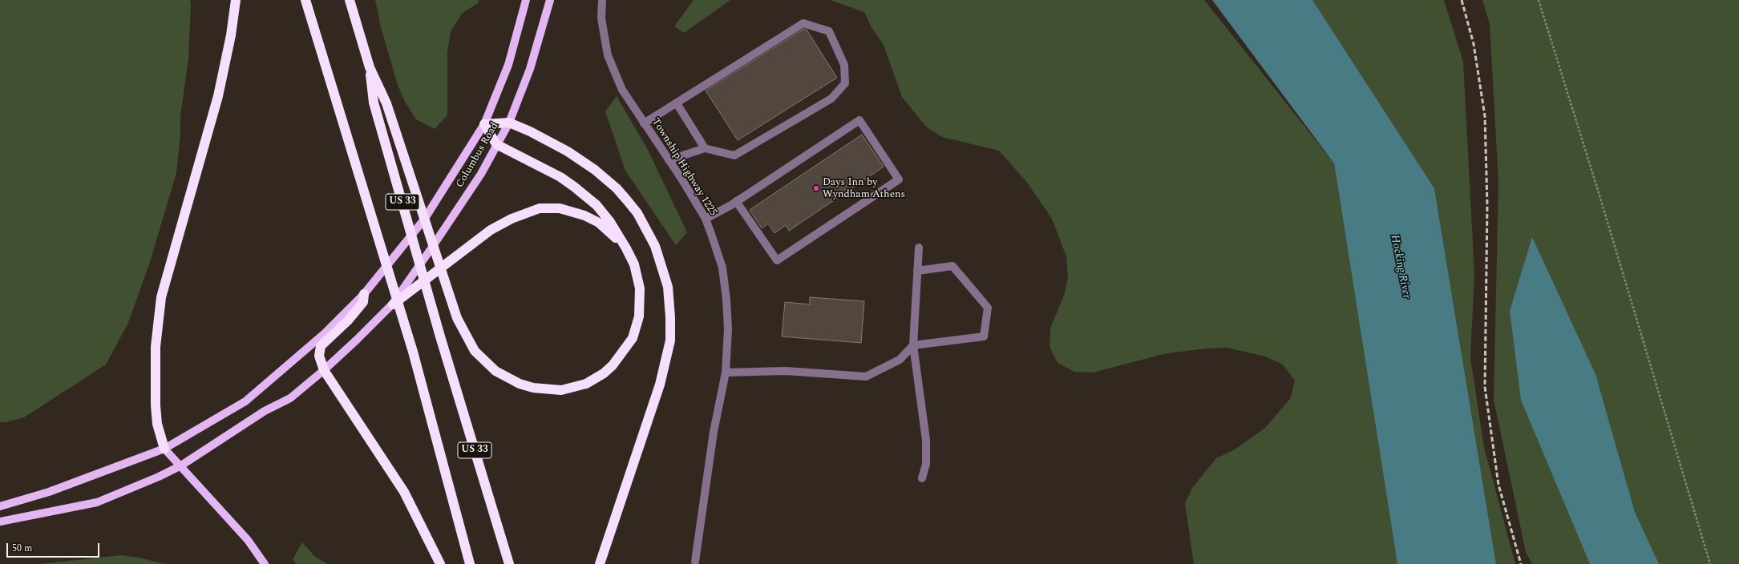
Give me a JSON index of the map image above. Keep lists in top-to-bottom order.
{
  "streets": {
    "highway": ["US 33"],
    "main road": ["Columbus Road"],
    "street": ["Township Highway 1225"]
  },
  "water": ["Hocking River"],
  "places": ["Days Inn by Wyndham Athens"],
  "scale_bar": "50 m"
}
